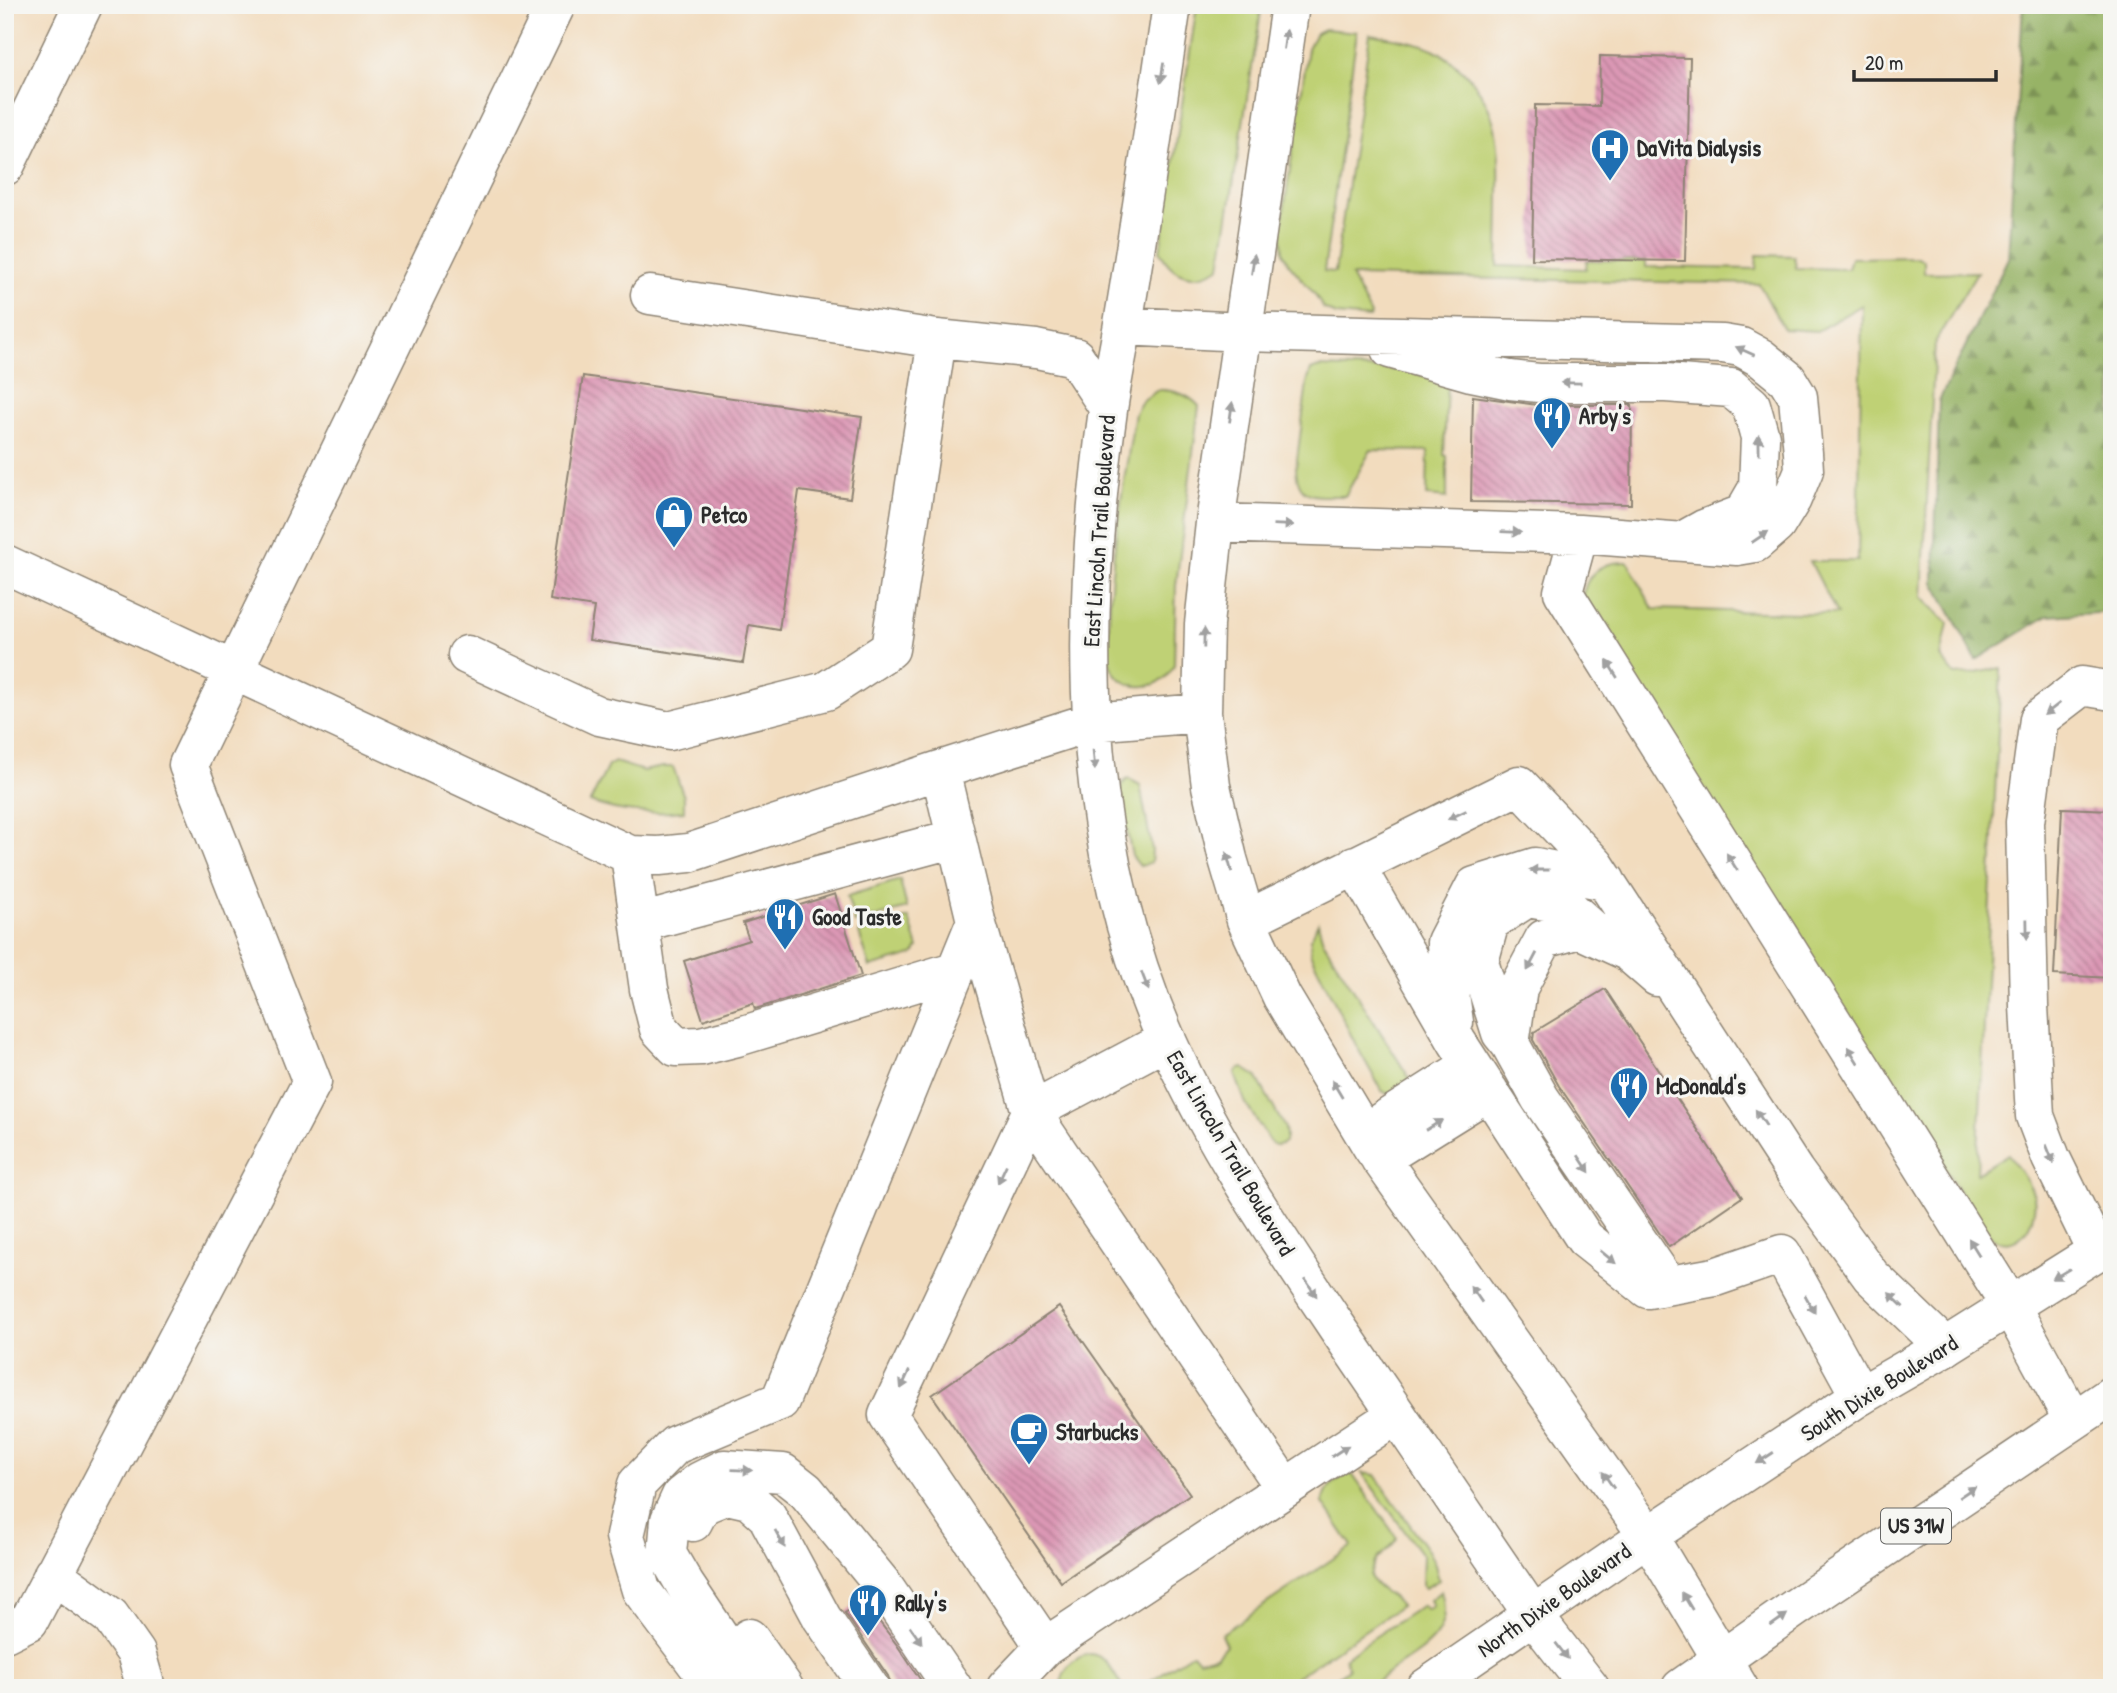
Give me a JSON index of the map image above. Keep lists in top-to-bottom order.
{
  "streets": {
    "main road": [
      "East Lincoln Trail Boulevard",
      "South Dixie Boulevard",
      "US 31W",
      "North Dixie Boulevard"
    ]
  },
  "crossings": [
    ["East Lincoln Trail Boulevard", "North Dixie Boulevard"],
    ["South Dixie Boulevard", "North Dixie Boulevard"]
  ],
  "places": {
    "hospital": ["DaVita Dialysis"],
    "restaurant": [
      "Arby's",
      "Good Taste",
      "McDonald's",
      "Rally's"
    ],
    "shop": ["Petco"],
    "cafe": ["Starbucks"]
  },
  "scale_bar": "20 m"
}
